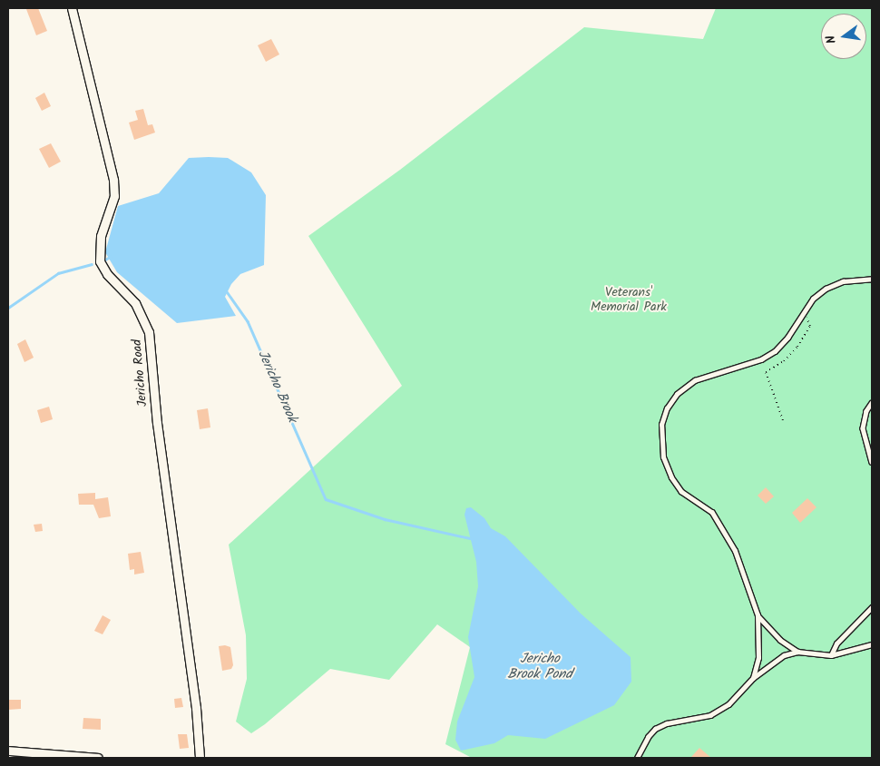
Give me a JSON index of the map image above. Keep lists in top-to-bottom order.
{
  "streets": {
    "street": ["Jericho Road"]
  },
  "water": ["Jericho Brook", "Jericho Brook Pond"],
  "parks": ["Veterans' Memorial Park"],
  "north": "left"
}
